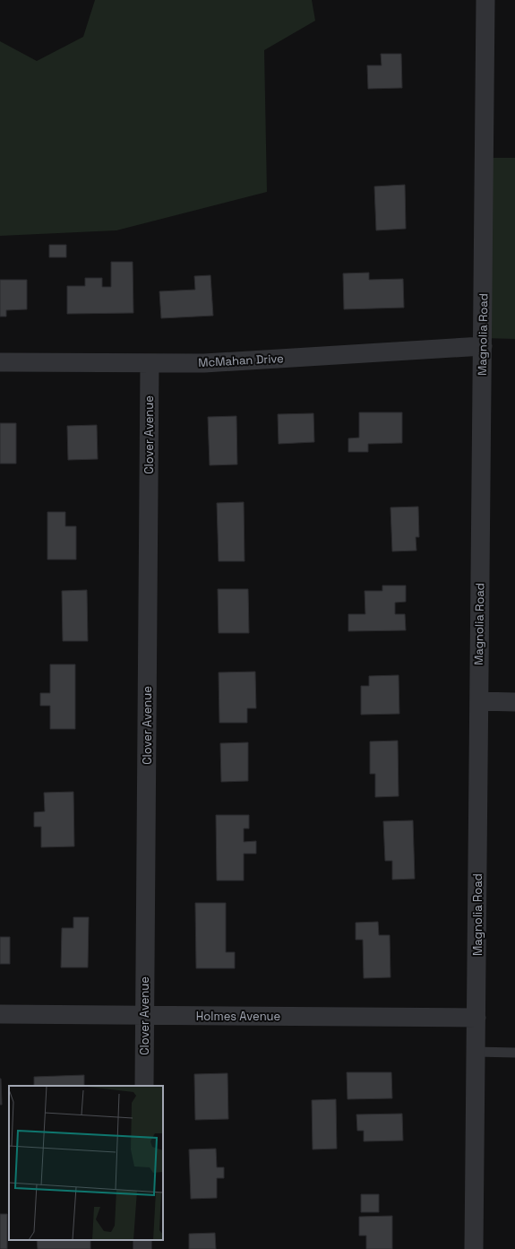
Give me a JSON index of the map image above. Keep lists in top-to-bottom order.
{
  "streets": {
    "street": [
      "Magnolia Road",
      "McMahan Drive",
      "Clover Avenue",
      "Holmes Avenue"
    ]
  },
  "crossings": [
    ["Magnolia Road", "McMahan Drive"],
    ["Magnolia Road", "Holmes Avenue"],
    ["McMahan Drive", "Clover Avenue"],
    ["Clover Avenue", "Holmes Avenue"]
  ]
}
